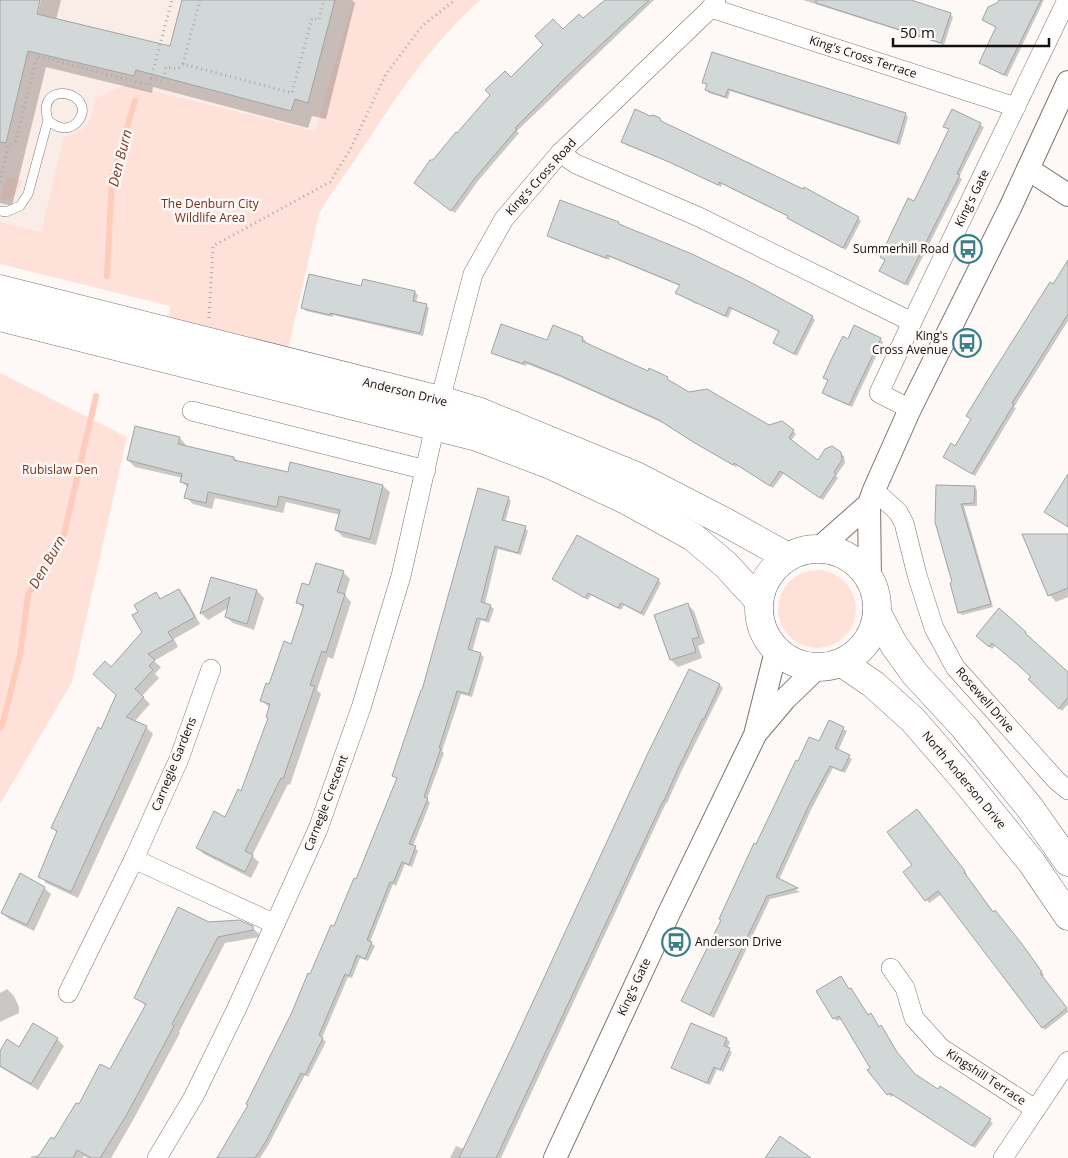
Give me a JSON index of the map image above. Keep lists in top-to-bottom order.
{
  "streets": {
    "main road": ["Anderson Drive", "North Anderson Drive"],
    "street": [
      "King's Cross Terrace",
      "King's Cross Road",
      "King's Gate",
      "Rosewell Drive",
      "Carnegie Gardens",
      "Carnegie Crescent",
      "Kingshill Terrace"
    ]
  },
  "crossings": [
    ["King's Cross Terrace", "King's Cross Road"],
    ["King's Cross Terrace", "King's Gate"],
    ["King's Cross Road", "Anderson Drive"],
    ["King's Cross Road", "Carnegie Crescent"],
    ["King's Gate", "Anderson Drive"],
    ["King's Gate", "North Anderson Drive"],
    ["Anderson Drive", "North Anderson Drive"],
    ["Anderson Drive", "Carnegie Crescent"]
  ],
  "water": ["Den Burn"],
  "parks": ["The Denburn City Wildlife Area", "Rubislaw Den"],
  "places": {
    "bus stop": ["Summerhill Road", "King's Cross Avenue", "Anderson Drive"]
  },
  "scale_bar": "50 m"
}
